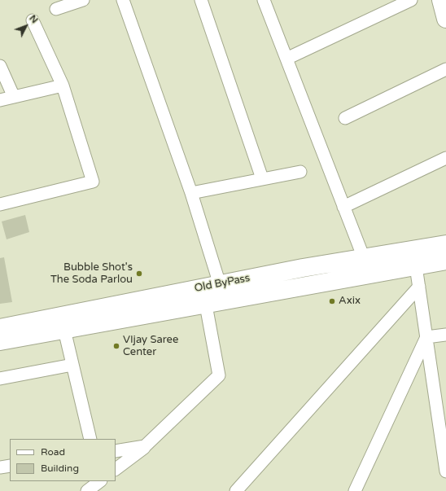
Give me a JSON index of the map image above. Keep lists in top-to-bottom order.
{
  "streets": {
    "main road": ["Old ByPass"]
  },
  "places": ["Bubble Shot's The Soda Parlou", "Axix", "VIjay Saree Center"],
  "legend": ["Road", "Building"],
  "north": "top right"
}
